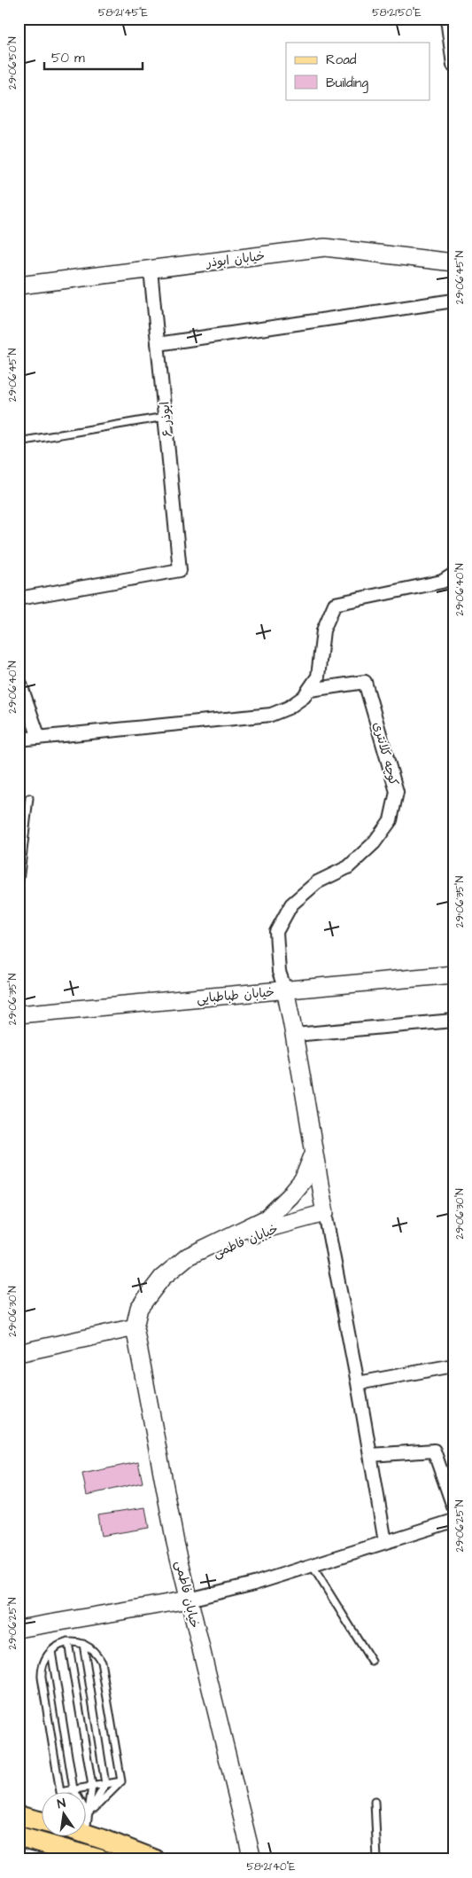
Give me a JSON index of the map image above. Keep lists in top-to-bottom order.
{
  "streets": {
    "street": [
      "خیابان ابوذر",
      "ابوذر ۶",
      "کوچه کلانتری",
      "خیابان طباطبایی",
      "خیابان فاطمی"
    ]
  },
  "crossings": [
    ["خیابان ابوذر", "ابوذر ۶"],
    ["کوچه کلانتری", "خیابان طباطبایی"]
  ],
  "legend": ["Road", "Building"],
  "scale_bar": "50 m",
  "north": "top",
  "coordinates": [
    "58°21'45\"E",
    "58°21'50\"E",
    "29°06'50\"N",
    "29°06'45\"N",
    "29°06'40\"N",
    "29°06'35\"N",
    "29°06'30\"N",
    "29°06'25\"N",
    "58°21'40\"E"
  ]
}
